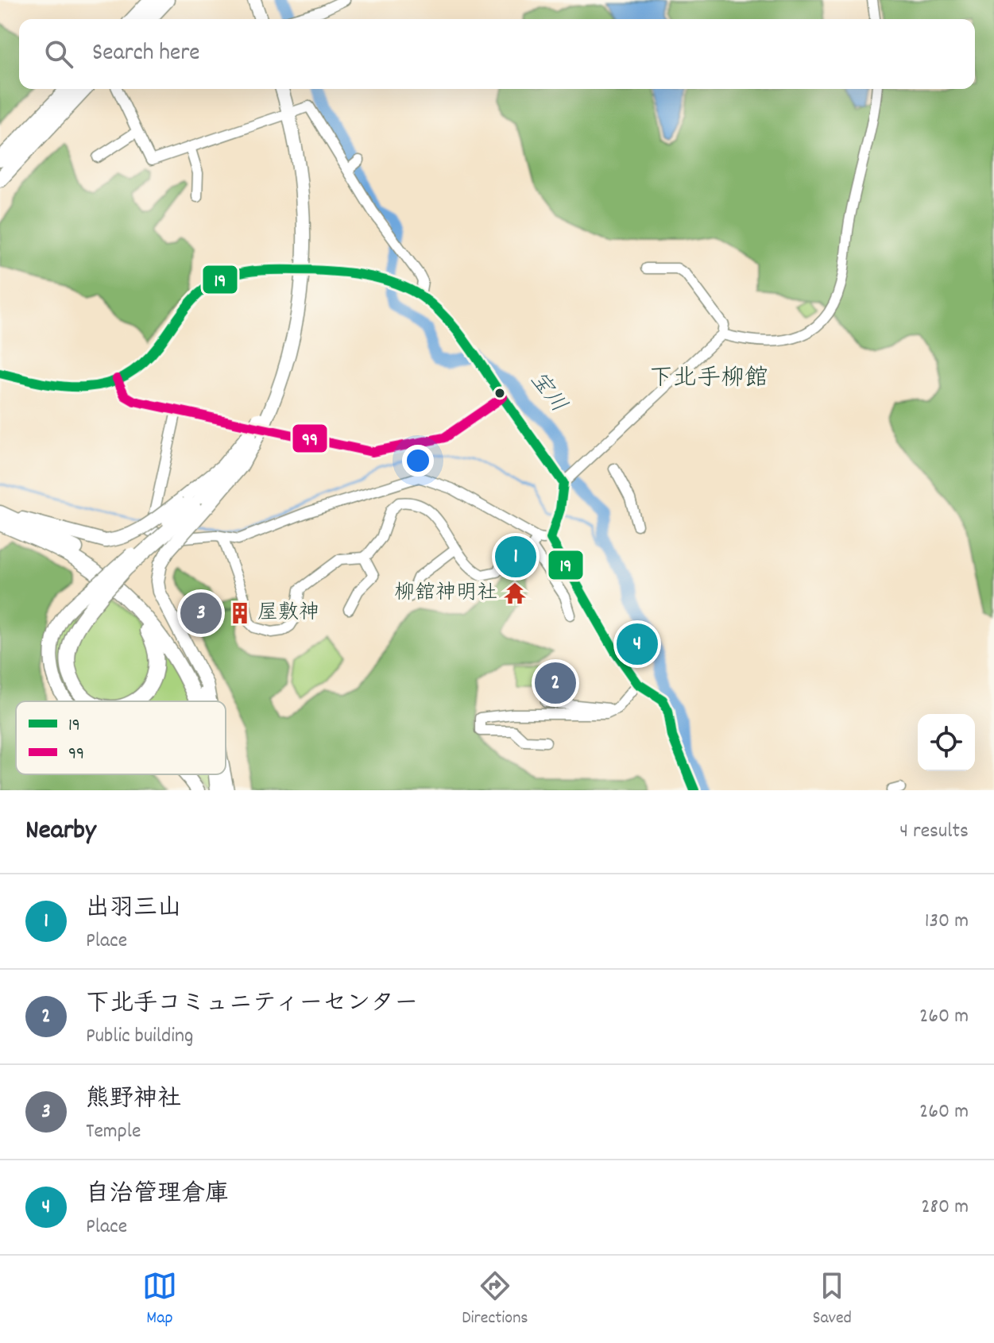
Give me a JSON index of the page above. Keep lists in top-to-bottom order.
{
  "districts": ["下北手柳館"],
  "water": ["宝川"],
  "places": {
    "temple": ["柳舘神明社"],
    "building": ["屋敷神"]
  },
  "lines": ["transit line 19", "transit line 99"],
  "legend": ["19", "99"],
  "page": {
    "search": "Search here",
    "pins": [
      "1",
      "3",
      "4",
      "2"
    ],
    "heading": ["Nearby", "4 results"],
    "list": [
      {
        "mark": "1",
        "name": "出羽三山",
        "note": "Place",
        "value": "130 m"
      },
      {
        "mark": "2",
        "name": "下北手コミュニティーセンター",
        "note": "Public building",
        "value": "260 m"
      },
      {
        "mark": "3",
        "name": "熊野神社",
        "note": "Temple",
        "value": "260 m"
      },
      {
        "mark": "4",
        "name": "自治管理倉庫",
        "note": "Place",
        "value": "280 m"
      }
    ],
    "nav": ["Map", "Directions", "Saved"]
  }
}
